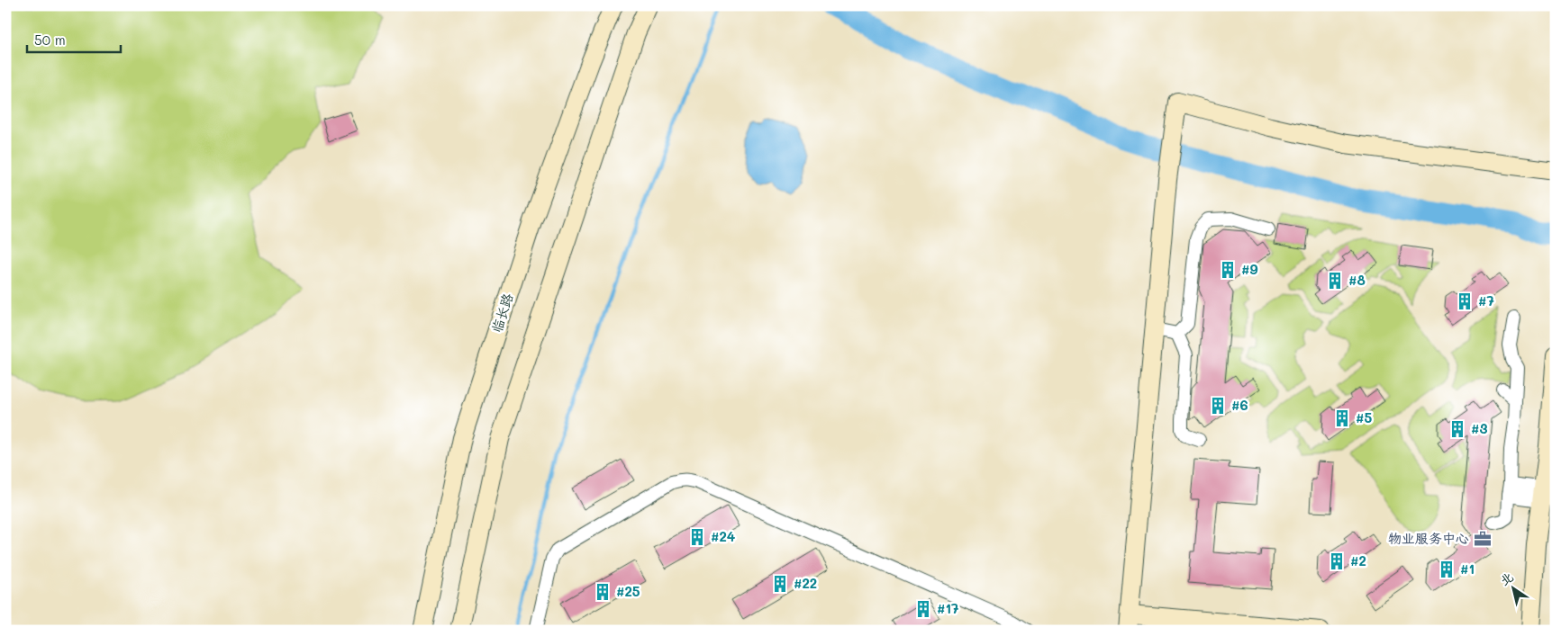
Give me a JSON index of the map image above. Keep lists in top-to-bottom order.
{
  "streets": {
    "street": ["临长路"]
  },
  "places": {
    "building": [
      "#9",
      "#8",
      "#7",
      "#6",
      "#5",
      "#3",
      "#24",
      "#2",
      "#1",
      "#22",
      "#25",
      "#17"
    ],
    "office": ["物业服务中心"]
  },
  "scale_bar": "50 m",
  "north": "top left"
}
